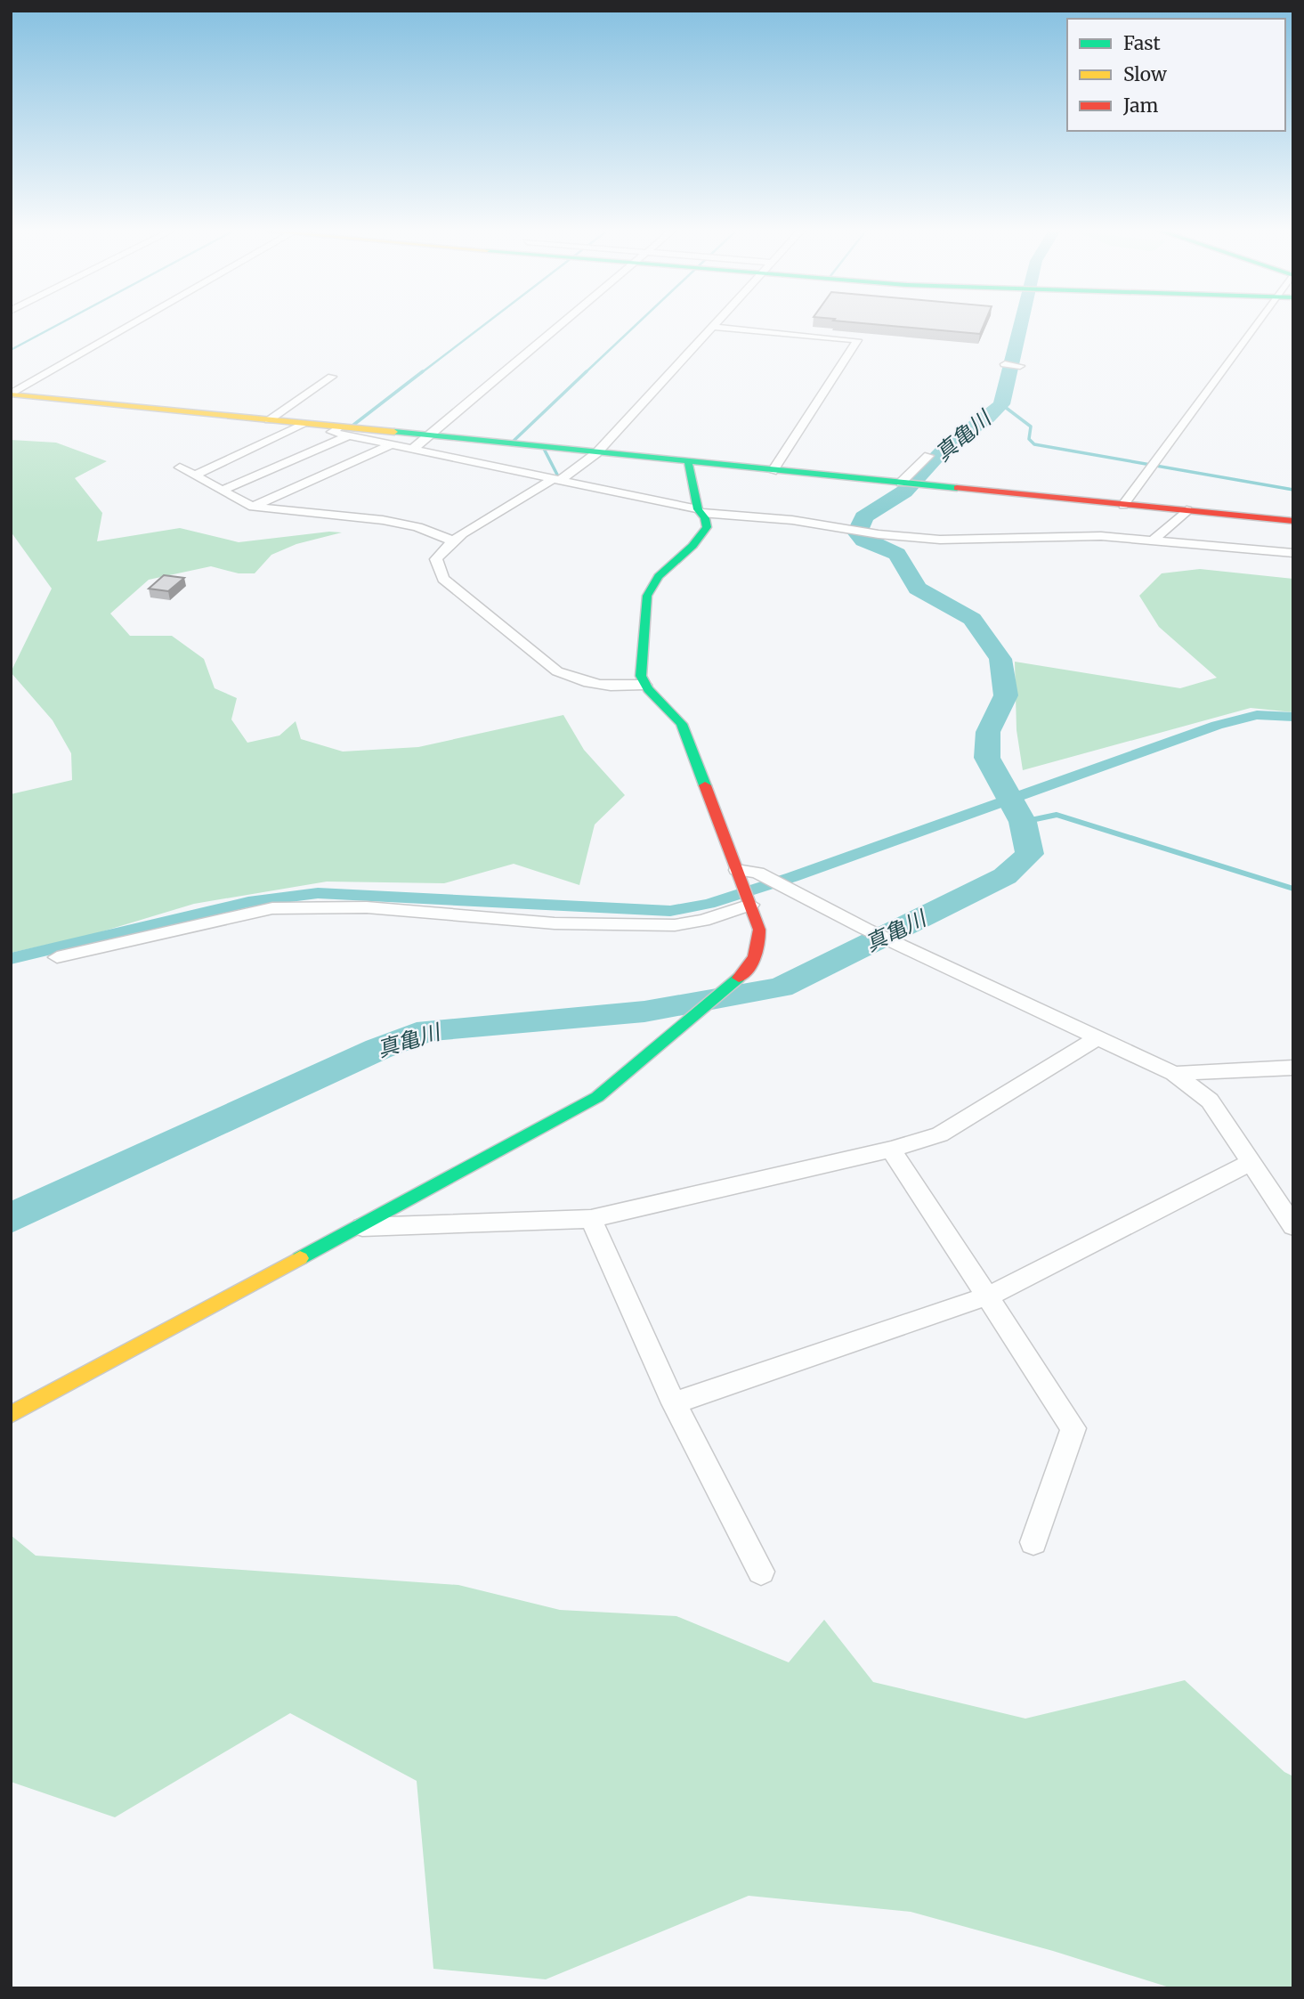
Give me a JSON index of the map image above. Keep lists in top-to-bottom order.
{
  "water": ["真亀川"],
  "legend": ["Fast", "Slow", "Jam"]
}
